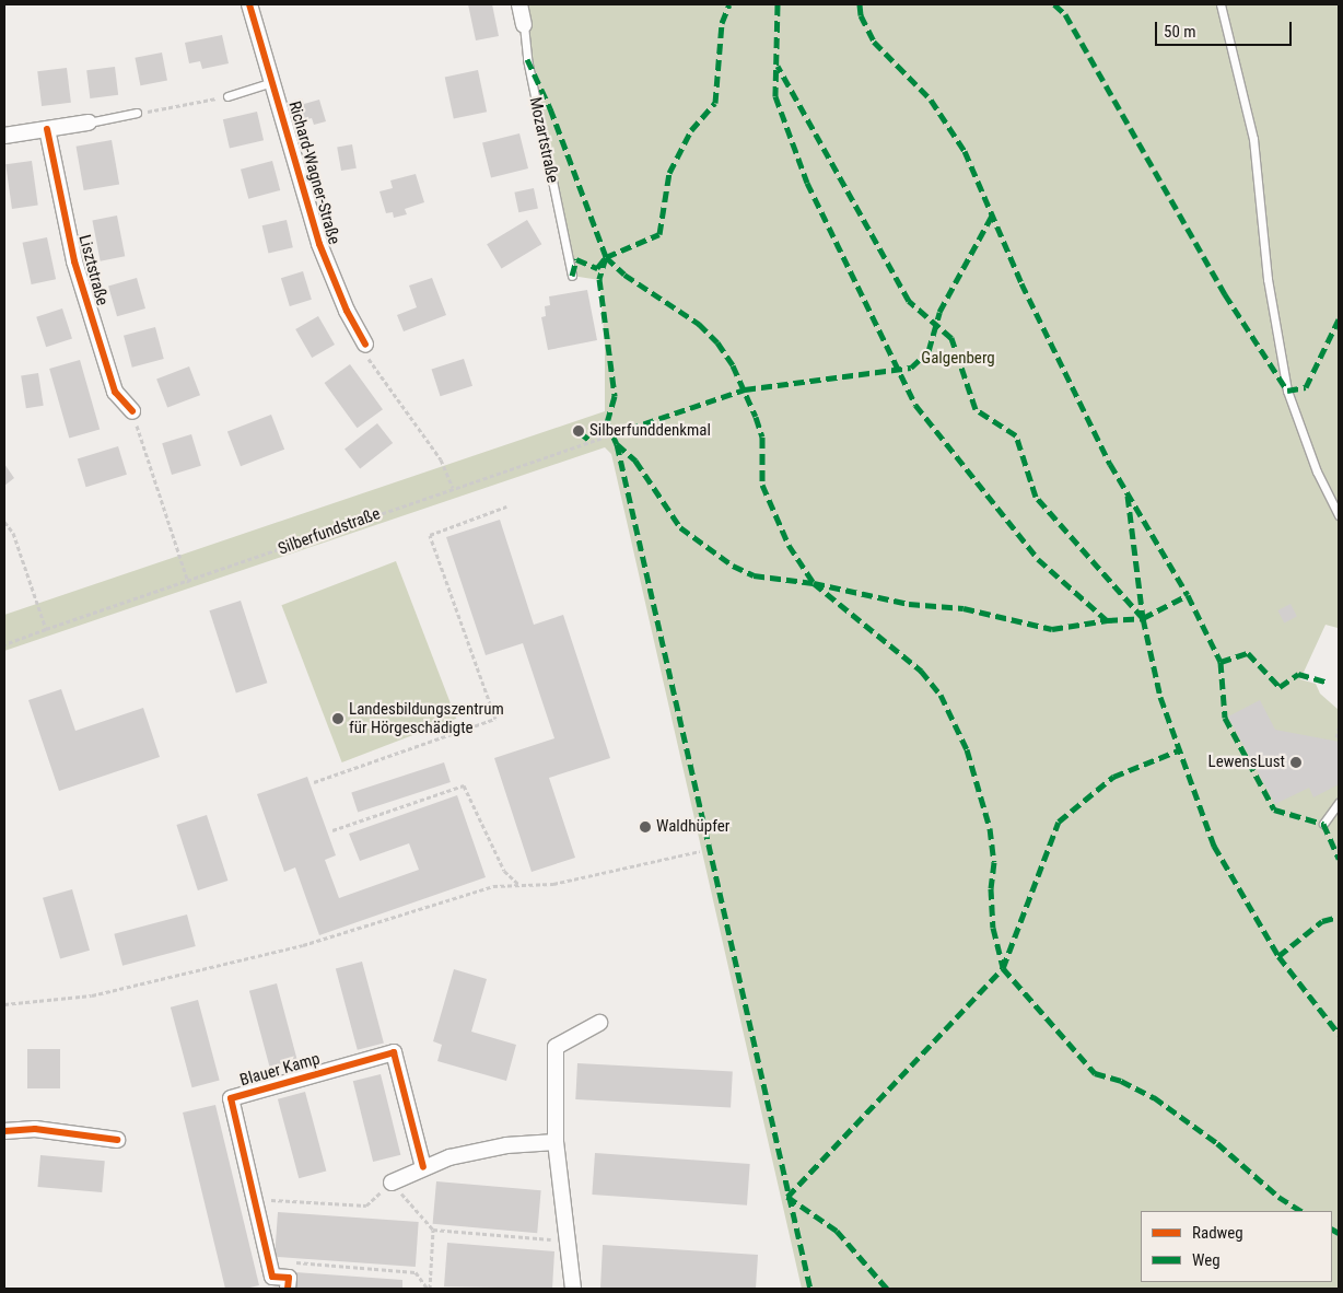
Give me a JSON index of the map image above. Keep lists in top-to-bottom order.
{
  "streets": {
    "street": [
      "Mozartstraße",
      "Richard-Wagner-Straße",
      "Lisztstraße",
      "Blauer Kamp"
    ],
    "path": ["Silberfundstraße"]
  },
  "parks": ["Galgenberg"],
  "places": [
    "Silberfunddenkmal",
    "Landesbildungszentrum für Hörgeschädigte",
    "LewensLust",
    "Waldhüpfer"
  ],
  "legend": ["Radweg", "Weg"],
  "scale_bar": "50 m"
}
